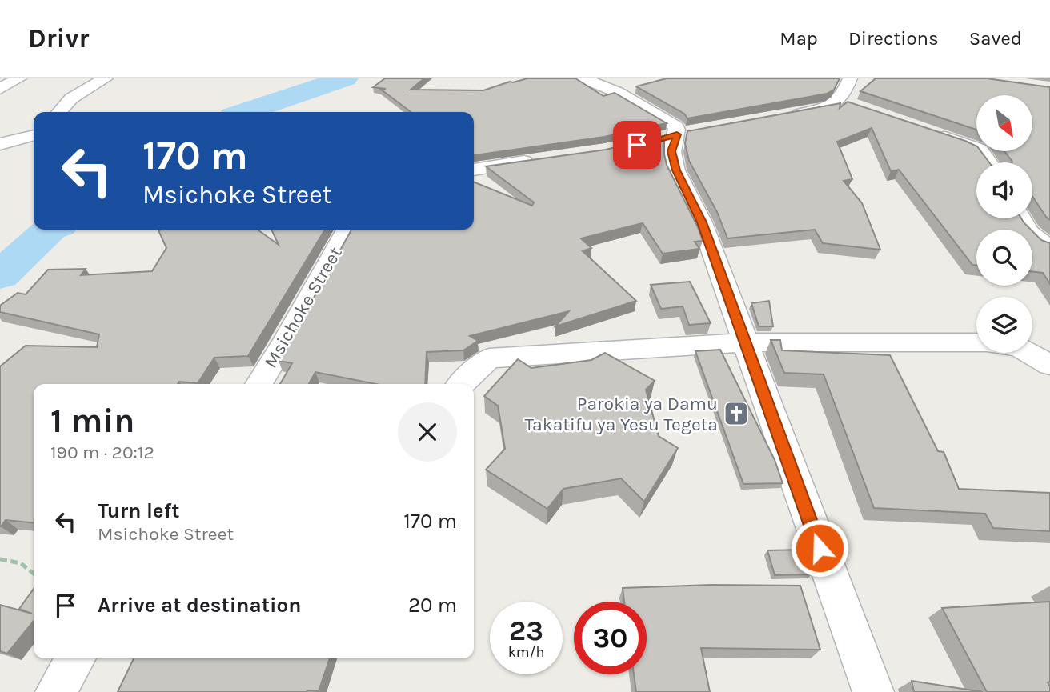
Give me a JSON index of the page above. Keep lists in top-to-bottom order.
{
  "streets": {
    "street": ["Msichoke Street"]
  },
  "places": {
    "church": ["Parokia ya Damu Takatifu ya Yesu Tegeta"]
  },
  "north": "bottom right",
  "page": {
    "header": "Drivr",
    "nav": ["Map", "Directions", "Saved"],
    "turn": ["170 m", "Msichoke Street"],
    "heading": ["1 min", "190 m · 20:12"],
    "list": [
      {
        "name": "Turn left",
        "note": "Msichoke Street",
        "value": "170 m"
      },
      {
        "name": "Arrive at destination",
        "value": "20 m"
      }
    ],
    "speed": "23 km/h",
    "limit": "30"
  }
}
